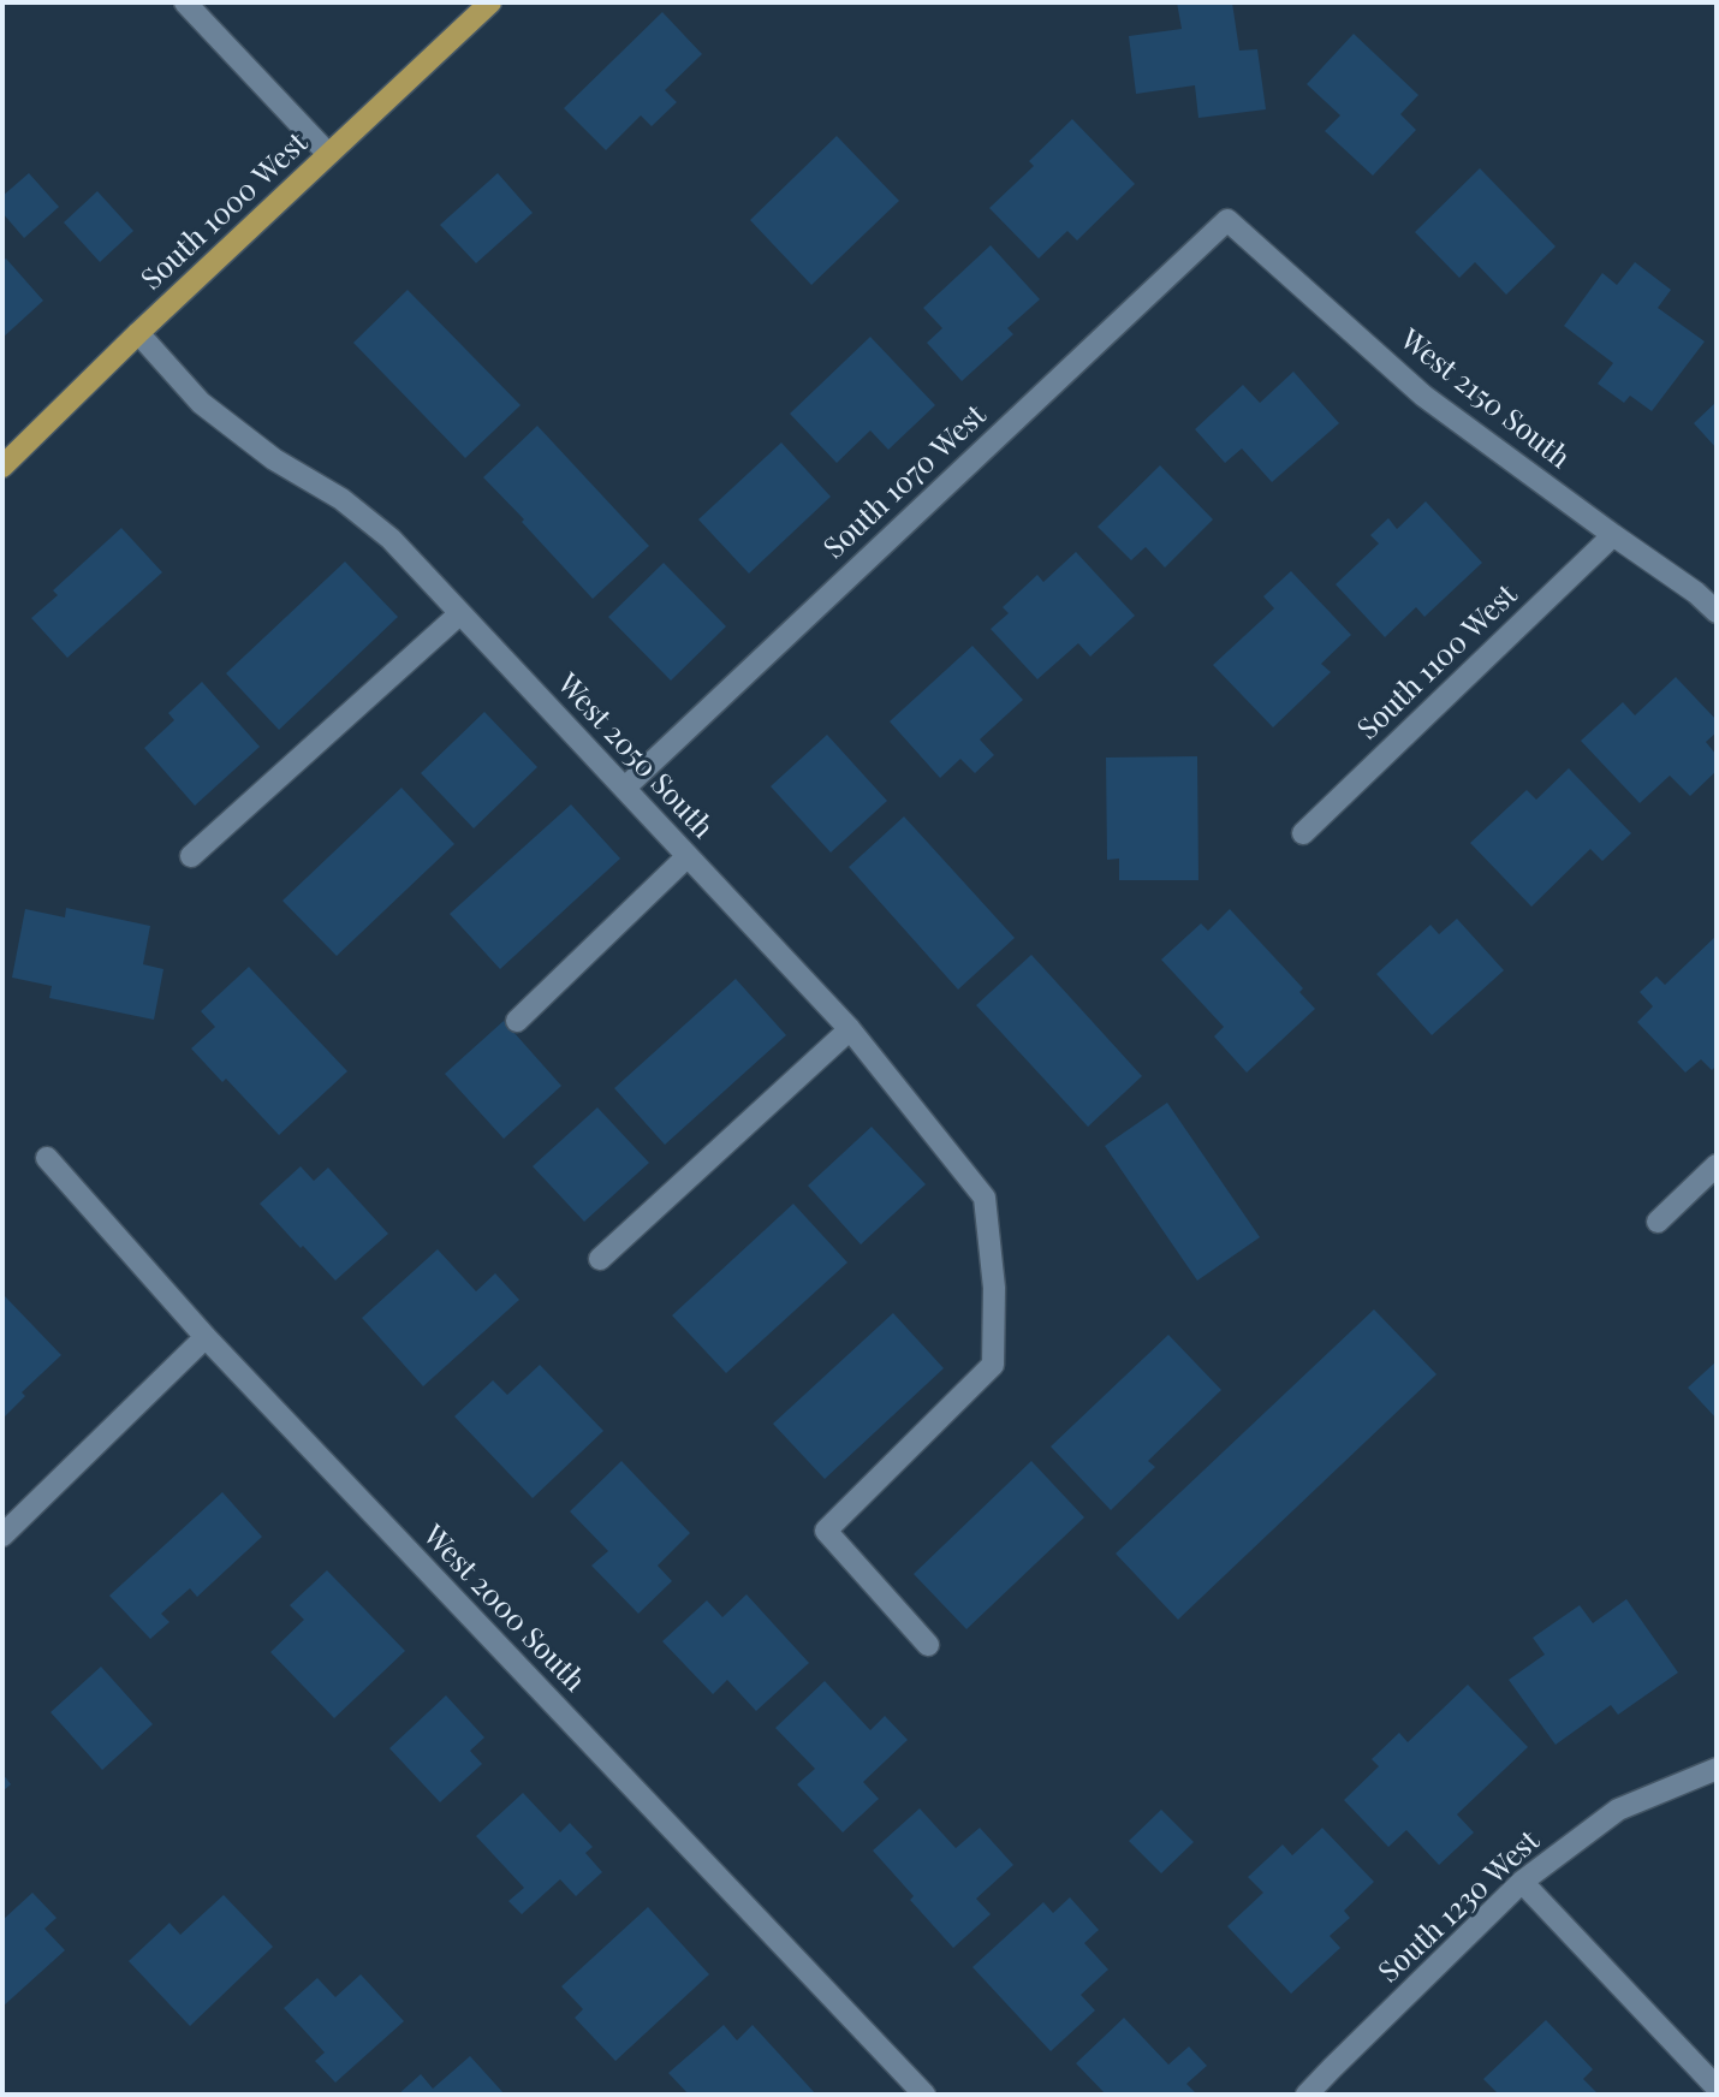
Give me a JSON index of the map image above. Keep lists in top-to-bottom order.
{
  "streets": {
    "main road": ["South 1000 West"],
    "street": [
      "West 2150 South",
      "South 1070 West",
      "South 1100 West",
      "West 2050 South",
      "West 2000 South",
      "South 1230 West"
    ]
  },
  "crossings": [
    ["South 1000 West", "West 2050 South"],
    ["West 2150 South", "South 1070 West"],
    ["West 2150 South", "South 1100 West"],
    ["South 1070 West", "West 2050 South"]
  ]
}
